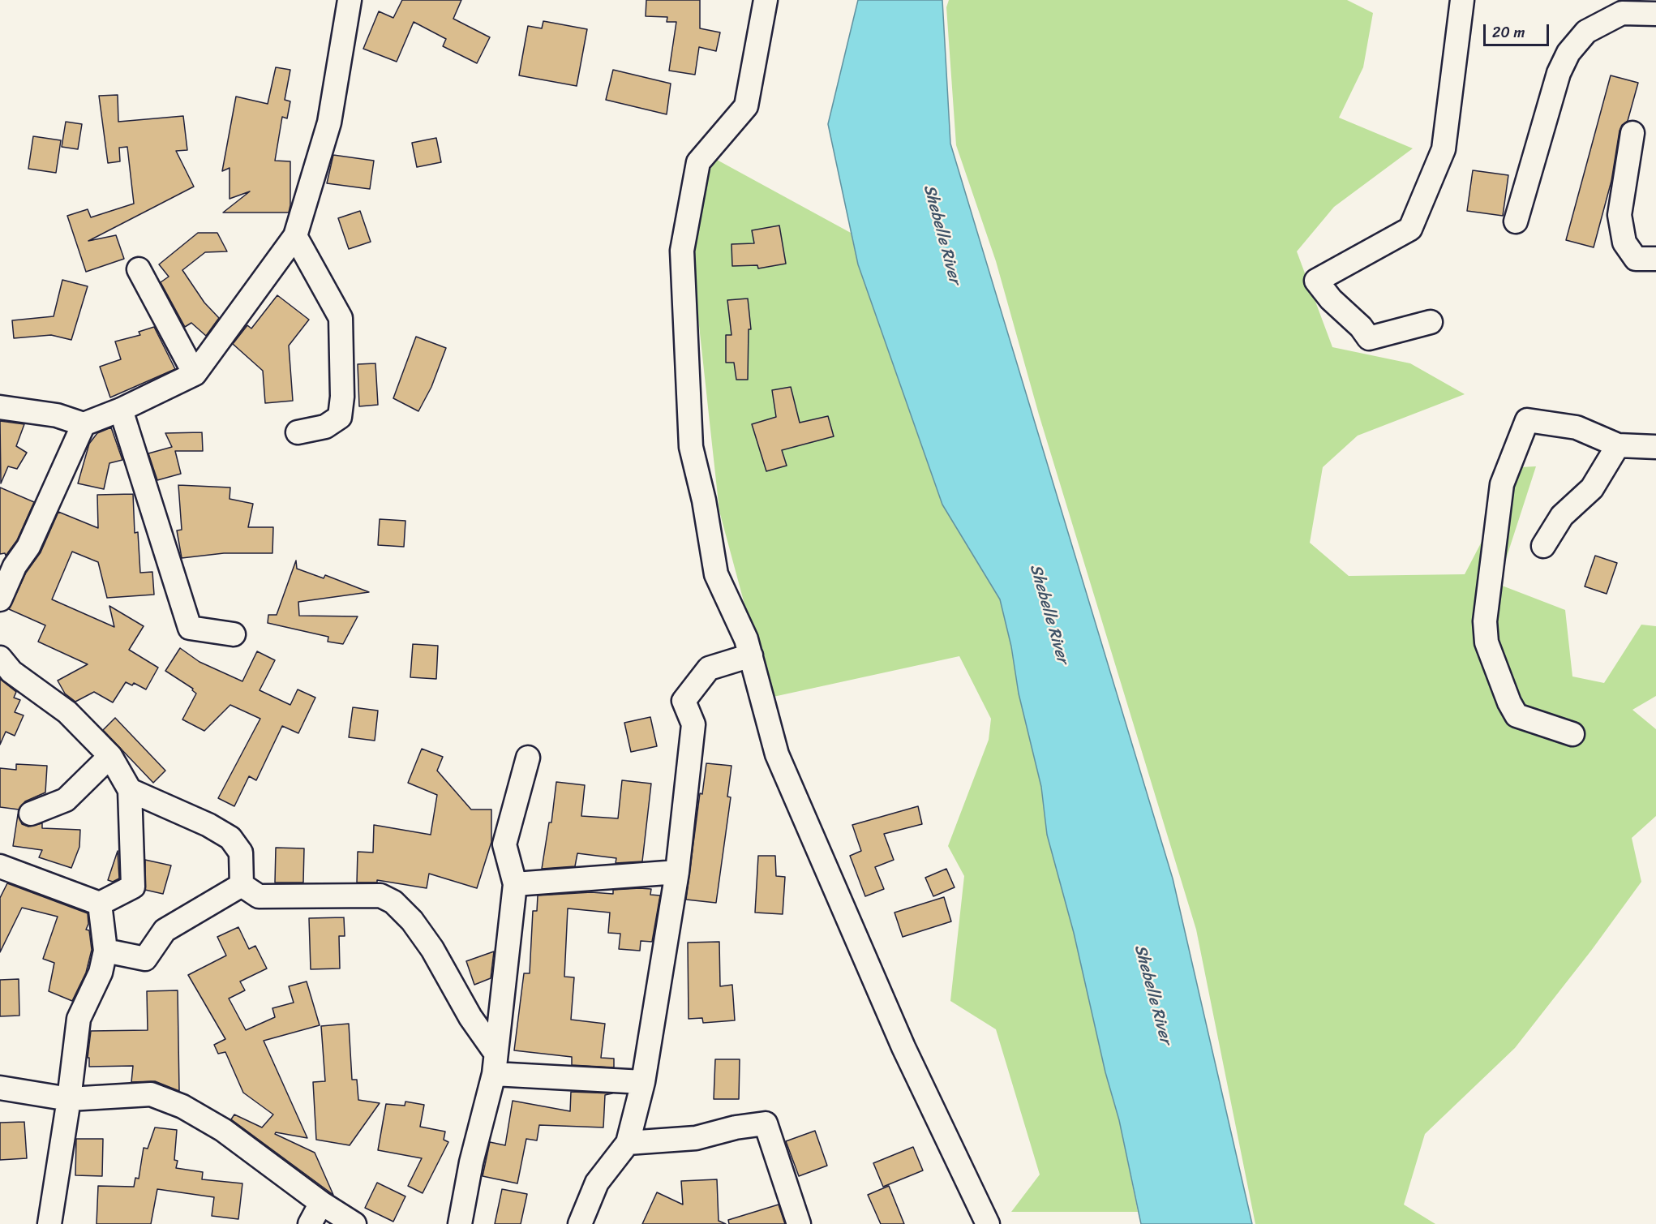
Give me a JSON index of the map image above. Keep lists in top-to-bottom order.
{
  "water": ["Shebelle River"],
  "scale_bar": "20 m"
}
